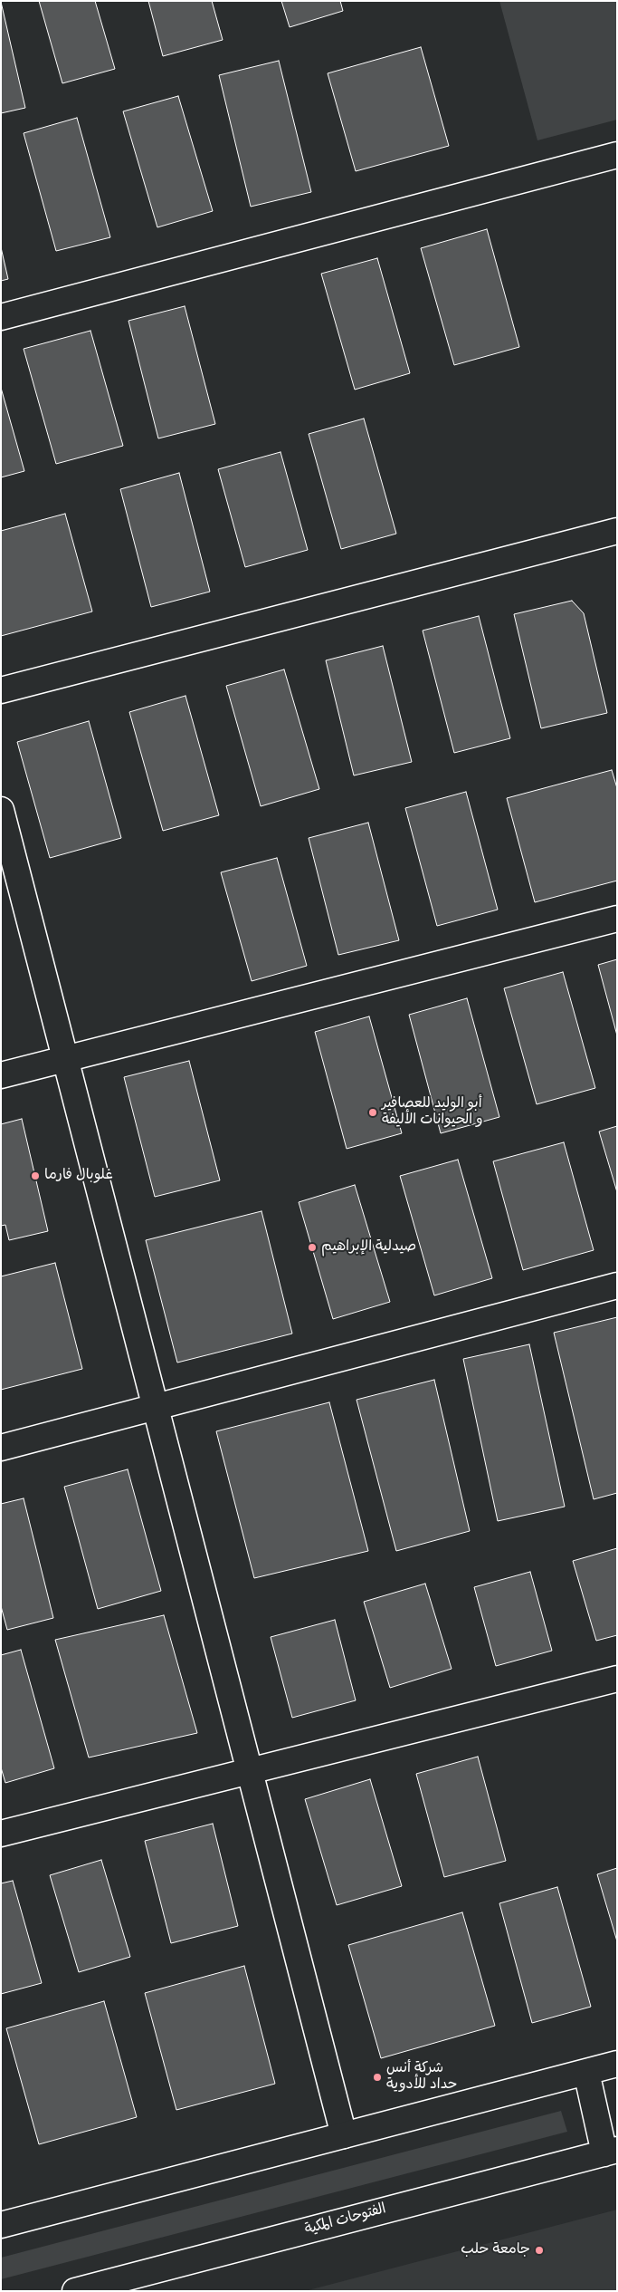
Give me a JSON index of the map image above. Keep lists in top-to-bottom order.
{
  "streets": {
    "street": ["الفتوحات المكية"]
  },
  "places": [
    "أبو الوليد للعصافير و الحيوانات الأليفة",
    "غلوبال فارما",
    "صيدلية الإبراهيم",
    "شركة أنس حداد للأدوية",
    "جامعة حلب"
  ]
}
